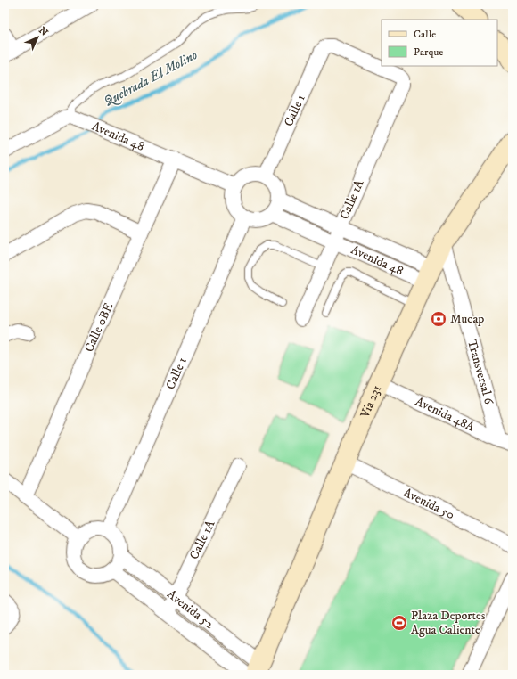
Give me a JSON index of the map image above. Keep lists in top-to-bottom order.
{
  "streets": {
    "main road": ["Vía 231"],
    "street": [
      "Calle 1",
      "Avenida 48",
      "Calle 1A",
      "Calle 0BE",
      "Transversal 6",
      "Avenida 48A",
      "Avenida 50",
      "Avenida 52"
    ]
  },
  "crossings": [
    ["Calle 1", "Avenida 48"],
    ["Calle 1", "Calle 1A"],
    ["Calle 1", "Avenida 52"],
    ["Avenida 48", "Calle 1A"],
    ["Avenida 48", "Calle 0BE"],
    ["Avenida 48", "Vía 231"],
    ["Calle 1A", "Avenida 52"],
    ["Transversal 6", "Vía 231"],
    ["Transversal 6", "Avenida 48A"],
    ["Vía 231", "Avenida 48A"],
    ["Vía 231", "Avenida 50"],
    ["Vía 231", "Avenida 52"]
  ],
  "water": ["Quebrada El Molino"],
  "places": {
    "bank": ["Mucap"],
    "sports": ["Plaza Deportes Agua Caliente"]
  },
  "legend": ["Calle", "Parque"],
  "north": "top right"
}
